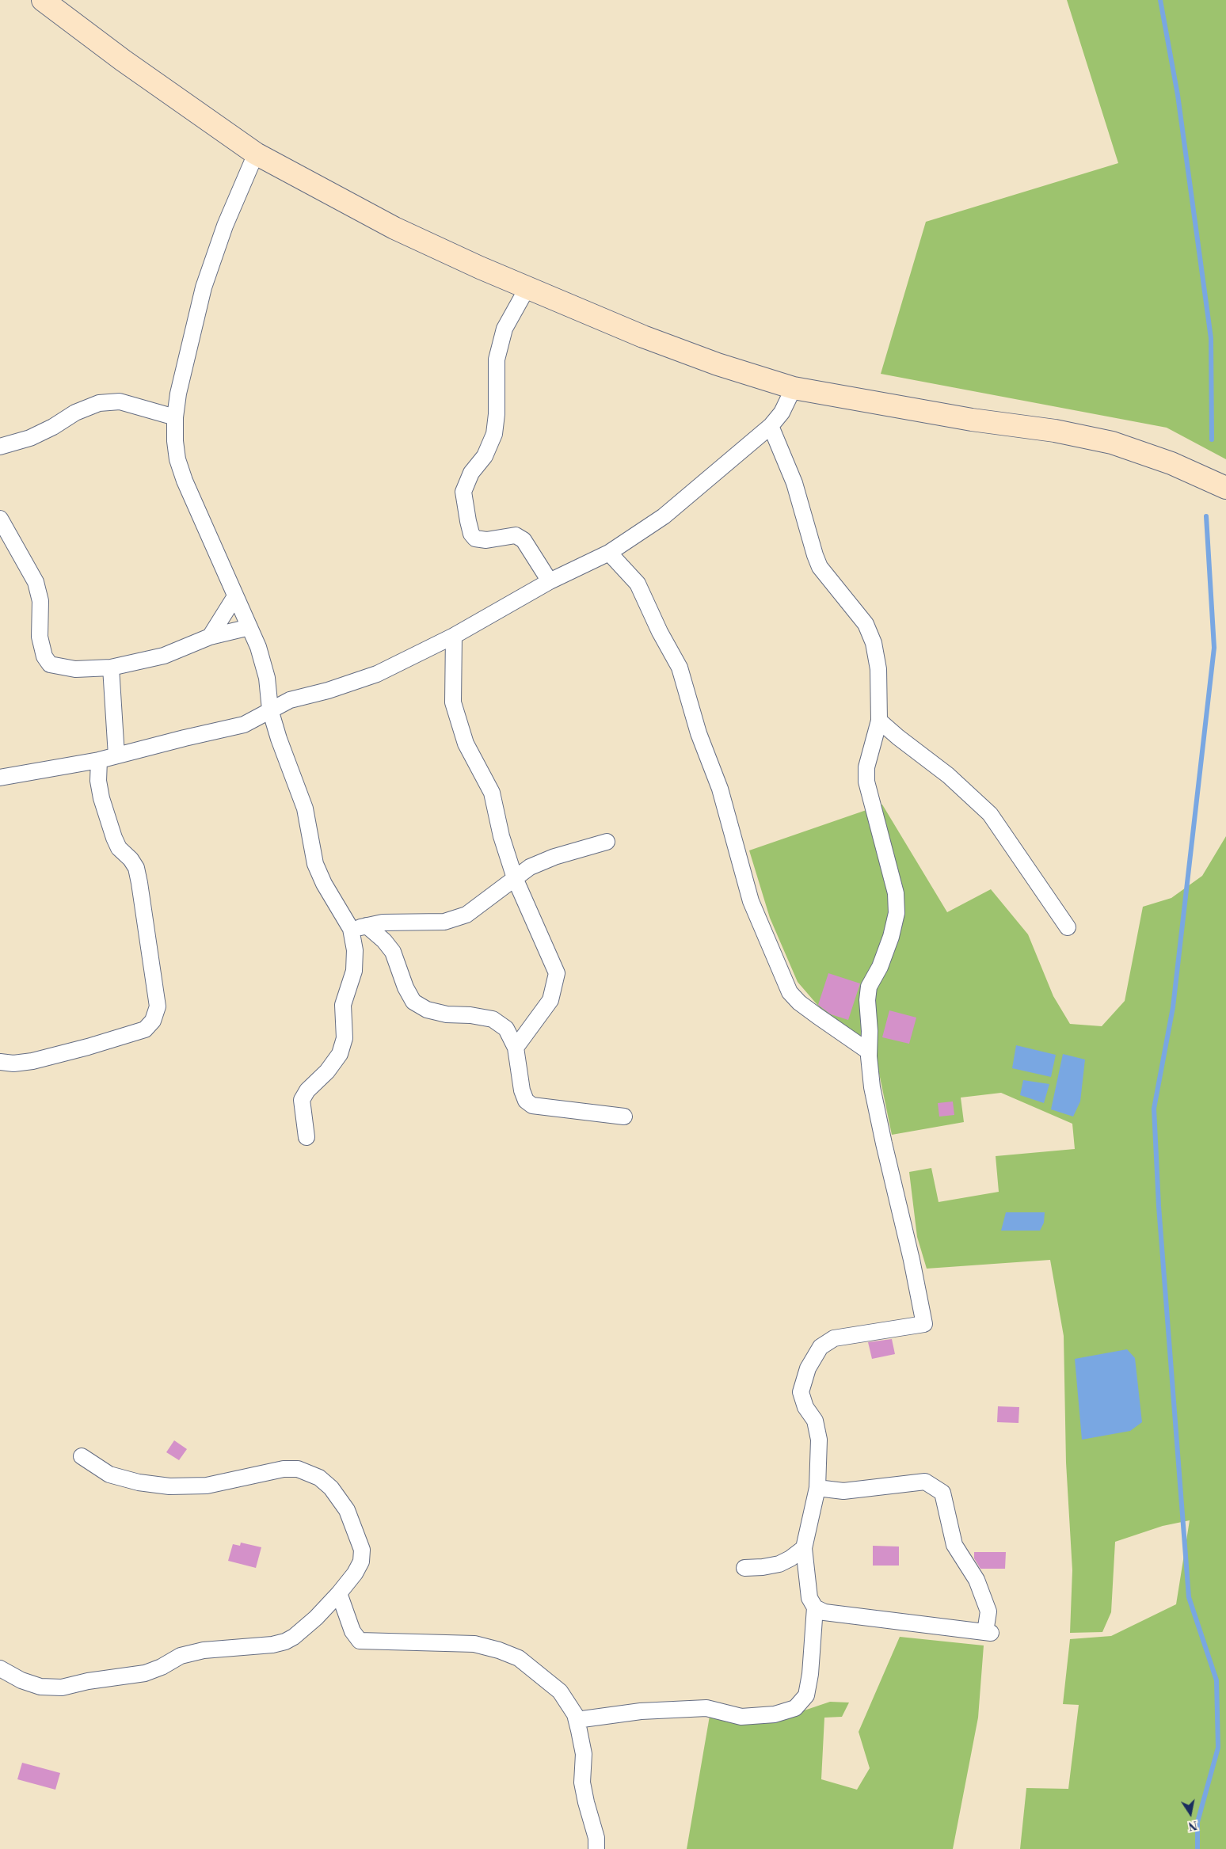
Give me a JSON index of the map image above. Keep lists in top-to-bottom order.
{
  "north": "bottom"
}
